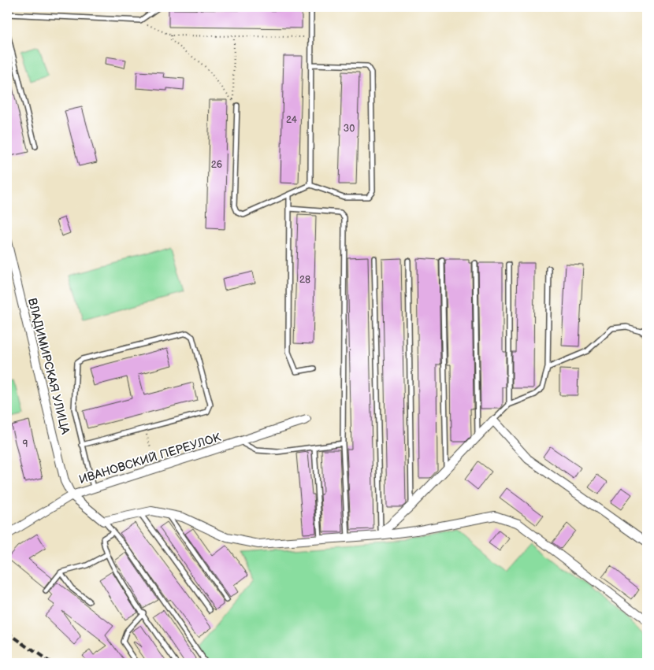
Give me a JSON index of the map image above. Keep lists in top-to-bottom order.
{
  "streets": {
    "street": ["ВЛАДИМИРСКАЯ УЛИЦА", "ИВАНОВСКИЙ ПЕРЕУЛОК"]
  },
  "crossings": [
    ["ВЛАДИМИРСКАЯ УЛИЦА", "ИВАНОВСКИЙ ПЕРЕУЛОК"]
  ],
  "house_numbers": [
    "24",
    "30",
    "26",
    "28",
    "9"
  ]
}
